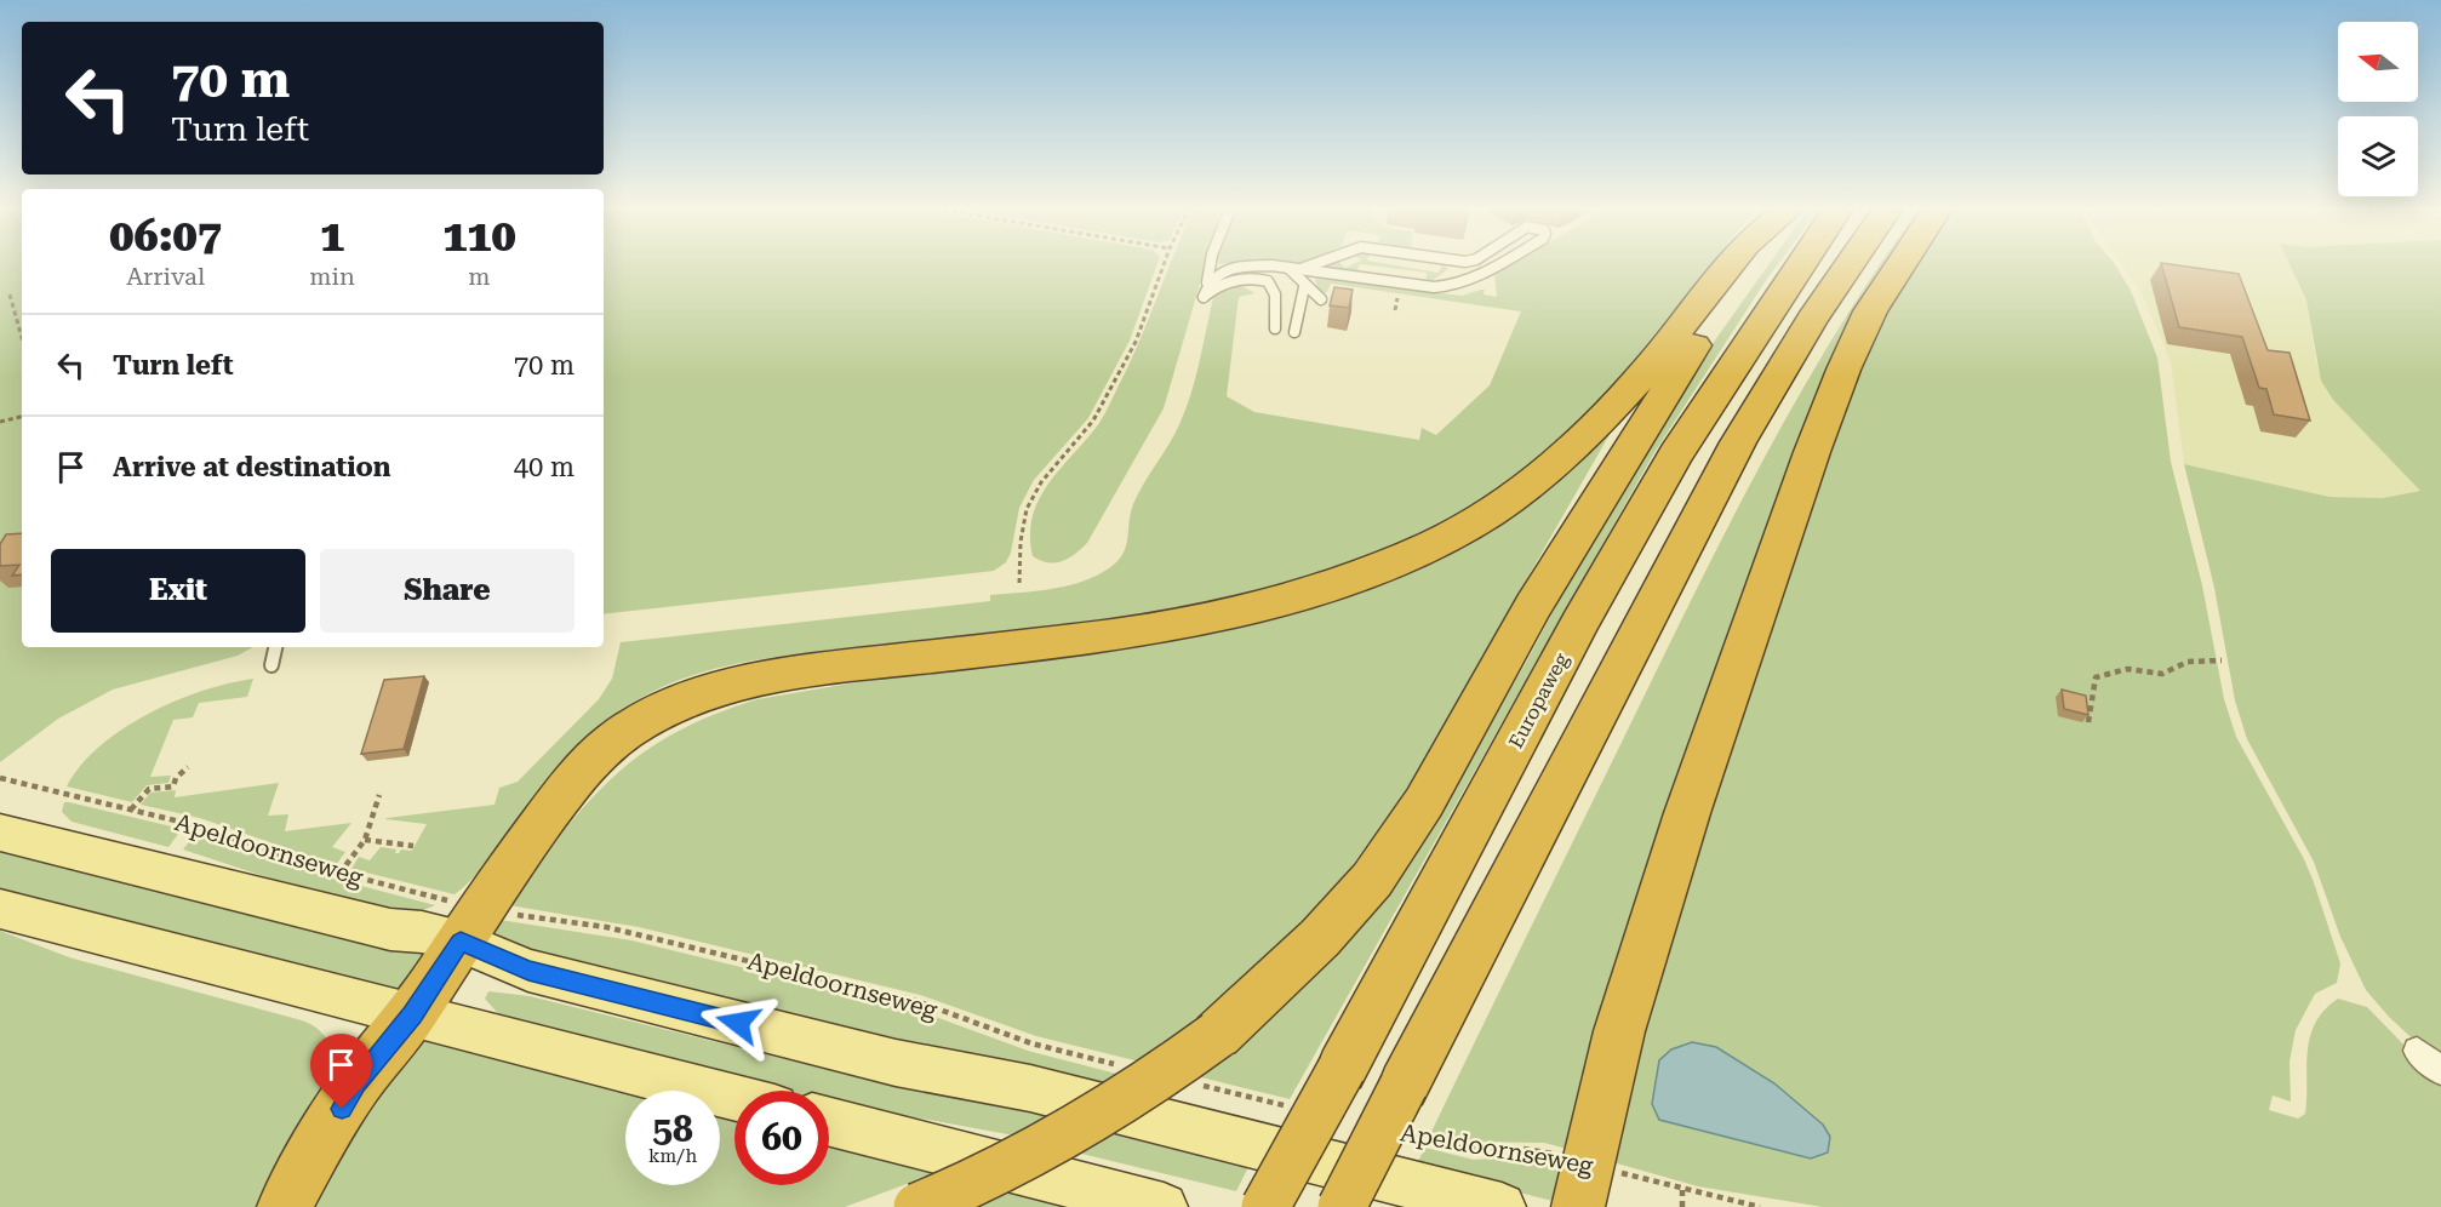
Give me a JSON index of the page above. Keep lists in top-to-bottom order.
{
  "streets": {
    "highway": ["Europaweg"],
    "main road": ["Apeldoornseweg"]
  },
  "north": "left",
  "page": {
    "turn": ["70 m", "Turn left"],
    "eta": [
      "06:07",
      "Arrival",
      "1",
      "min",
      "110",
      "m"
    ],
    "list": [
      {
        "name": "Turn left",
        "value": "70 m"
      },
      {
        "name": "Arrive at destination",
        "value": "40 m"
      }
    ],
    "buttons": ["Exit", "Share"],
    "speed": "58 km/h",
    "limit": "60"
  }
}
